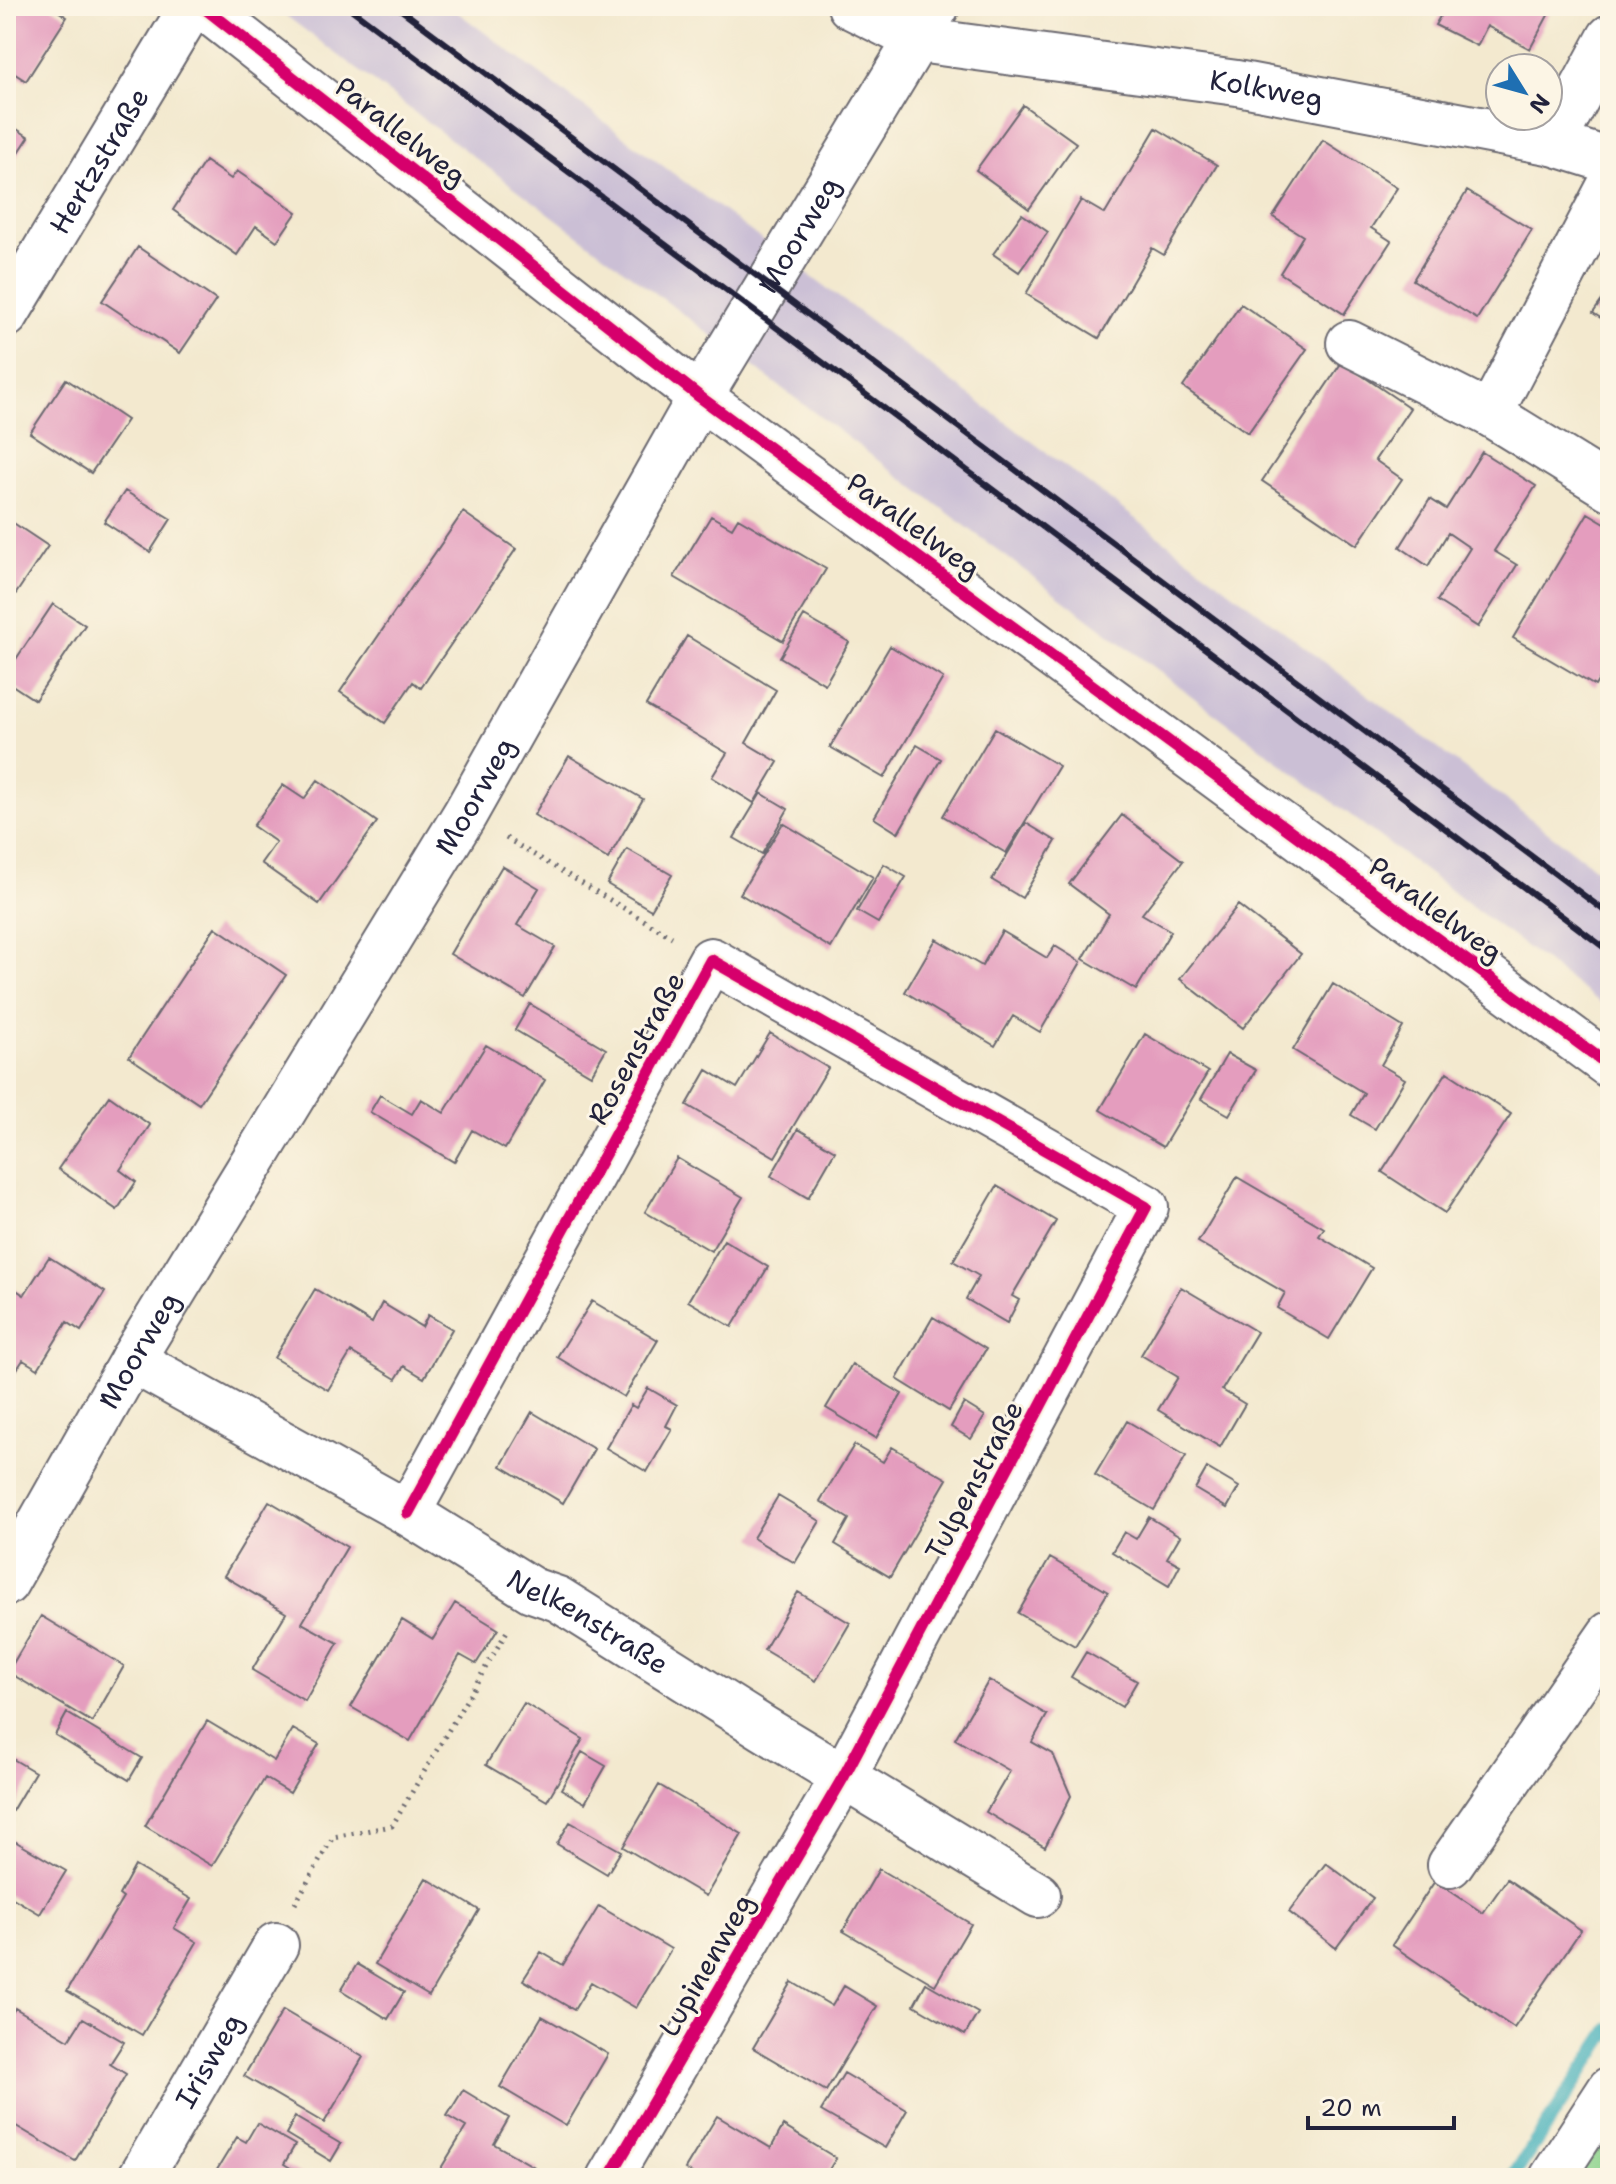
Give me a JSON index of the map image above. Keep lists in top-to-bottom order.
{
  "streets": {
    "street": [
      "Kolkweg",
      "Parallelweg",
      "Hertzstraße",
      "Moorweg",
      "Rosenstraße",
      "Tulpenstraße",
      "Nelkenstraße",
      "Lupinenweg",
      "Irisweg"
    ]
  },
  "crossings": [
    ["Kolkweg", "Moorweg"],
    ["Parallelweg", "Moorweg"],
    ["Moorweg", "Nelkenstraße"],
    ["Rosenstraße", "Tulpenstraße"],
    ["Rosenstraße", "Nelkenstraße"],
    ["Tulpenstraße", "Nelkenstraße"],
    ["Tulpenstraße", "Lupinenweg"],
    ["Nelkenstraße", "Lupinenweg"]
  ],
  "scale_bar": "20 m",
  "north": "bottom right"
}
